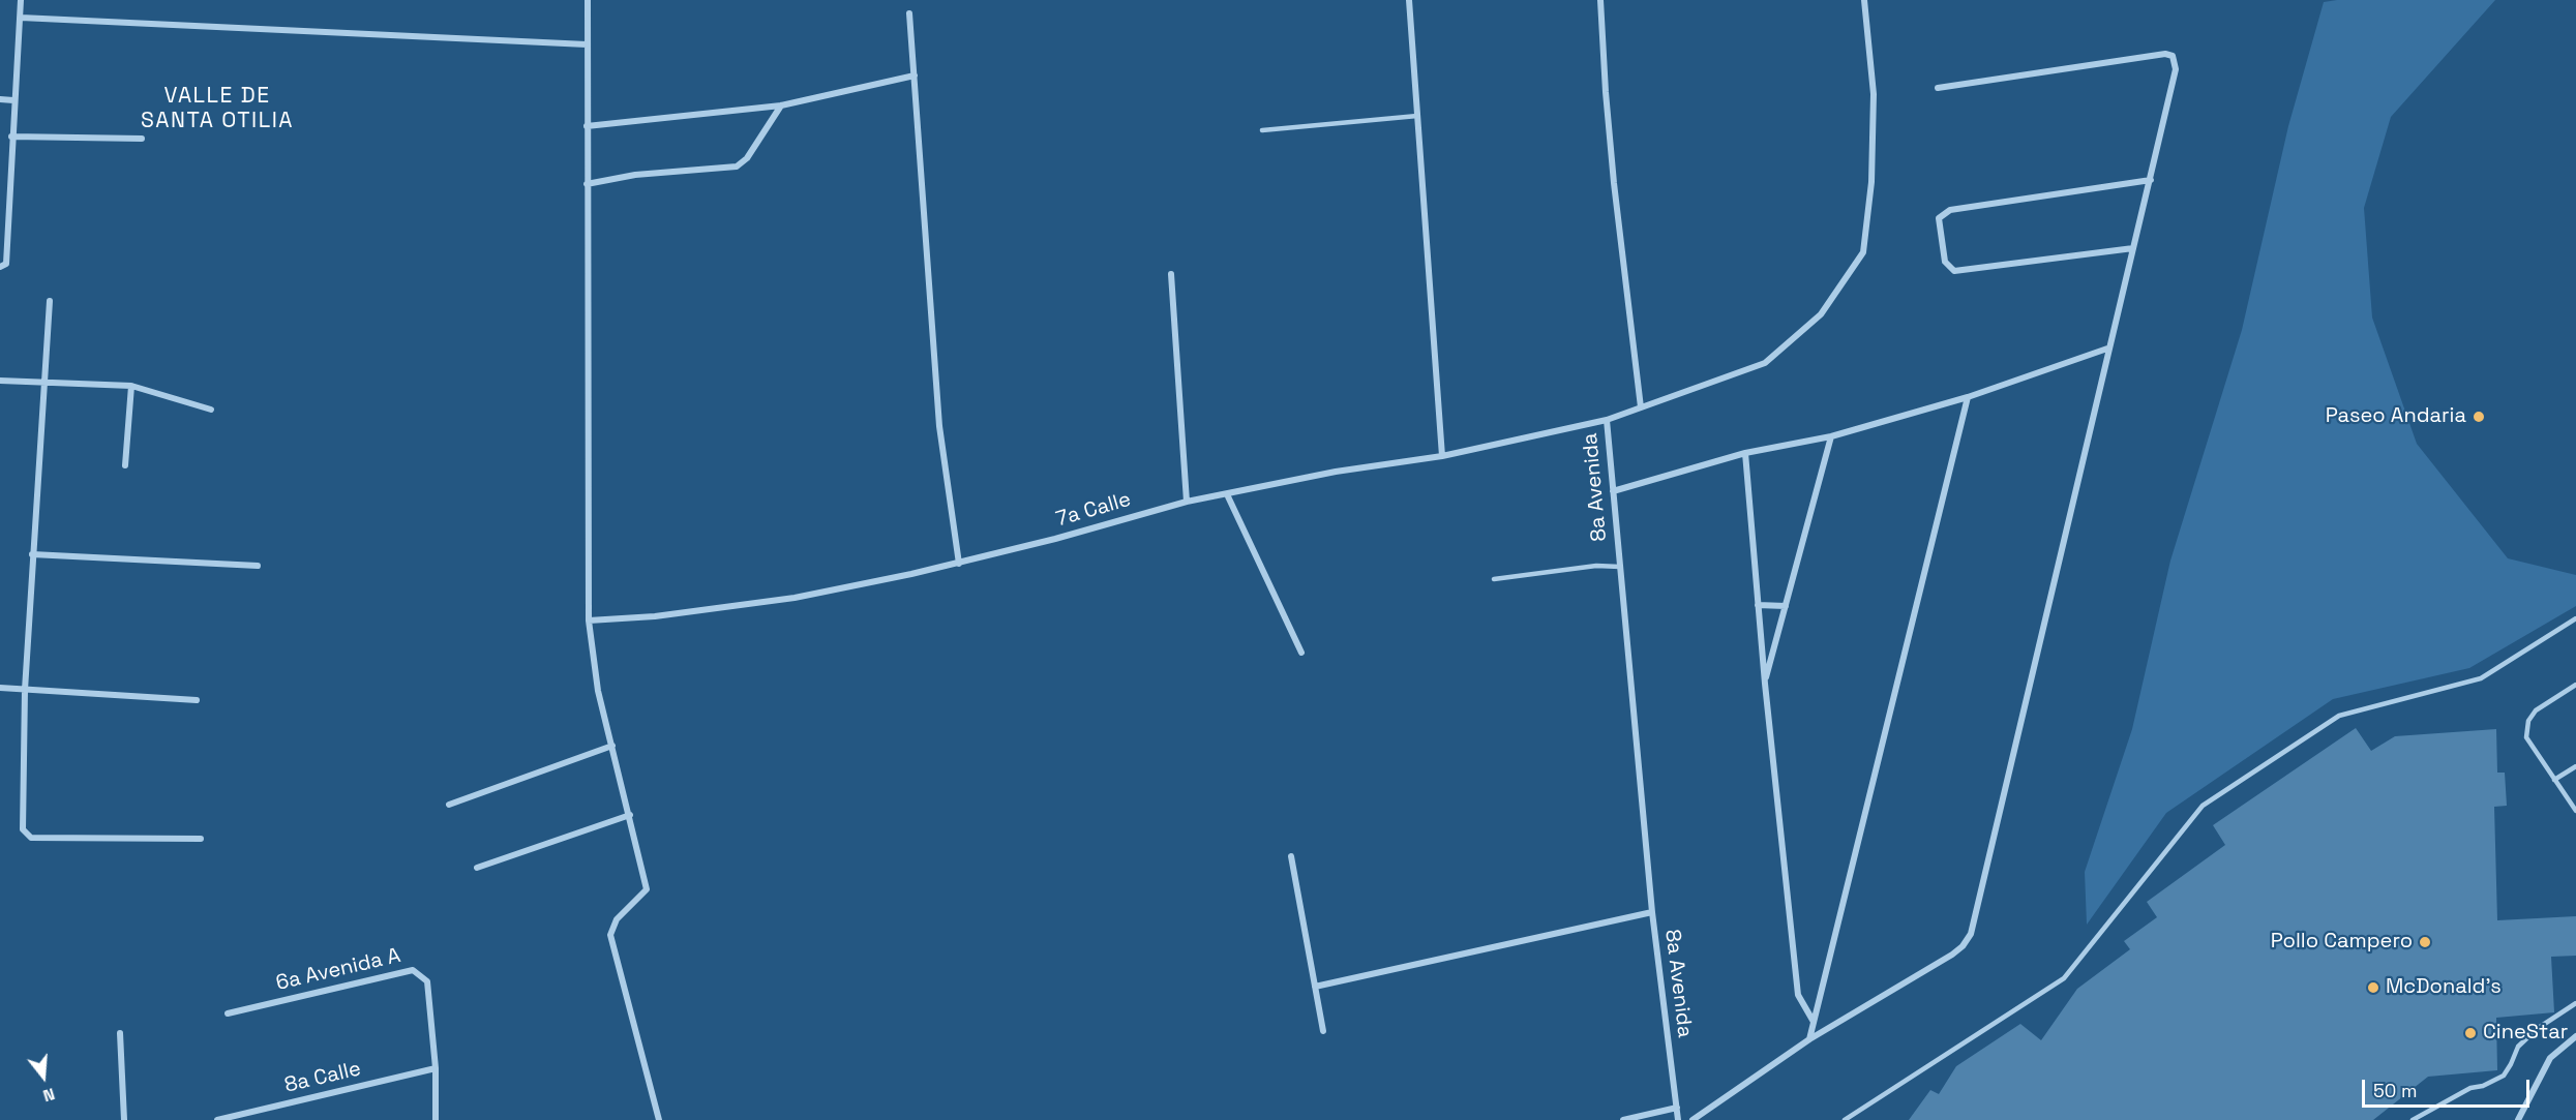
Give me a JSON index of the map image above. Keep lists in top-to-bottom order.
{
  "streets": {
    "street": [
      "8a Avenida",
      "7a Calle",
      "6a Avenida A",
      "8a Calle"
    ]
  },
  "crossings": [
    ["8a Avenida", "7a Calle"],
    ["6a Avenida A", "8a Calle"]
  ],
  "districts": ["VALLE DE SANTA OTILIA"],
  "places": [
    "Paseo Andaria",
    "Pollo Campero",
    "McDonald's",
    "CineStar"
  ],
  "scale_bar": "50 m",
  "north": "bottom"
}
